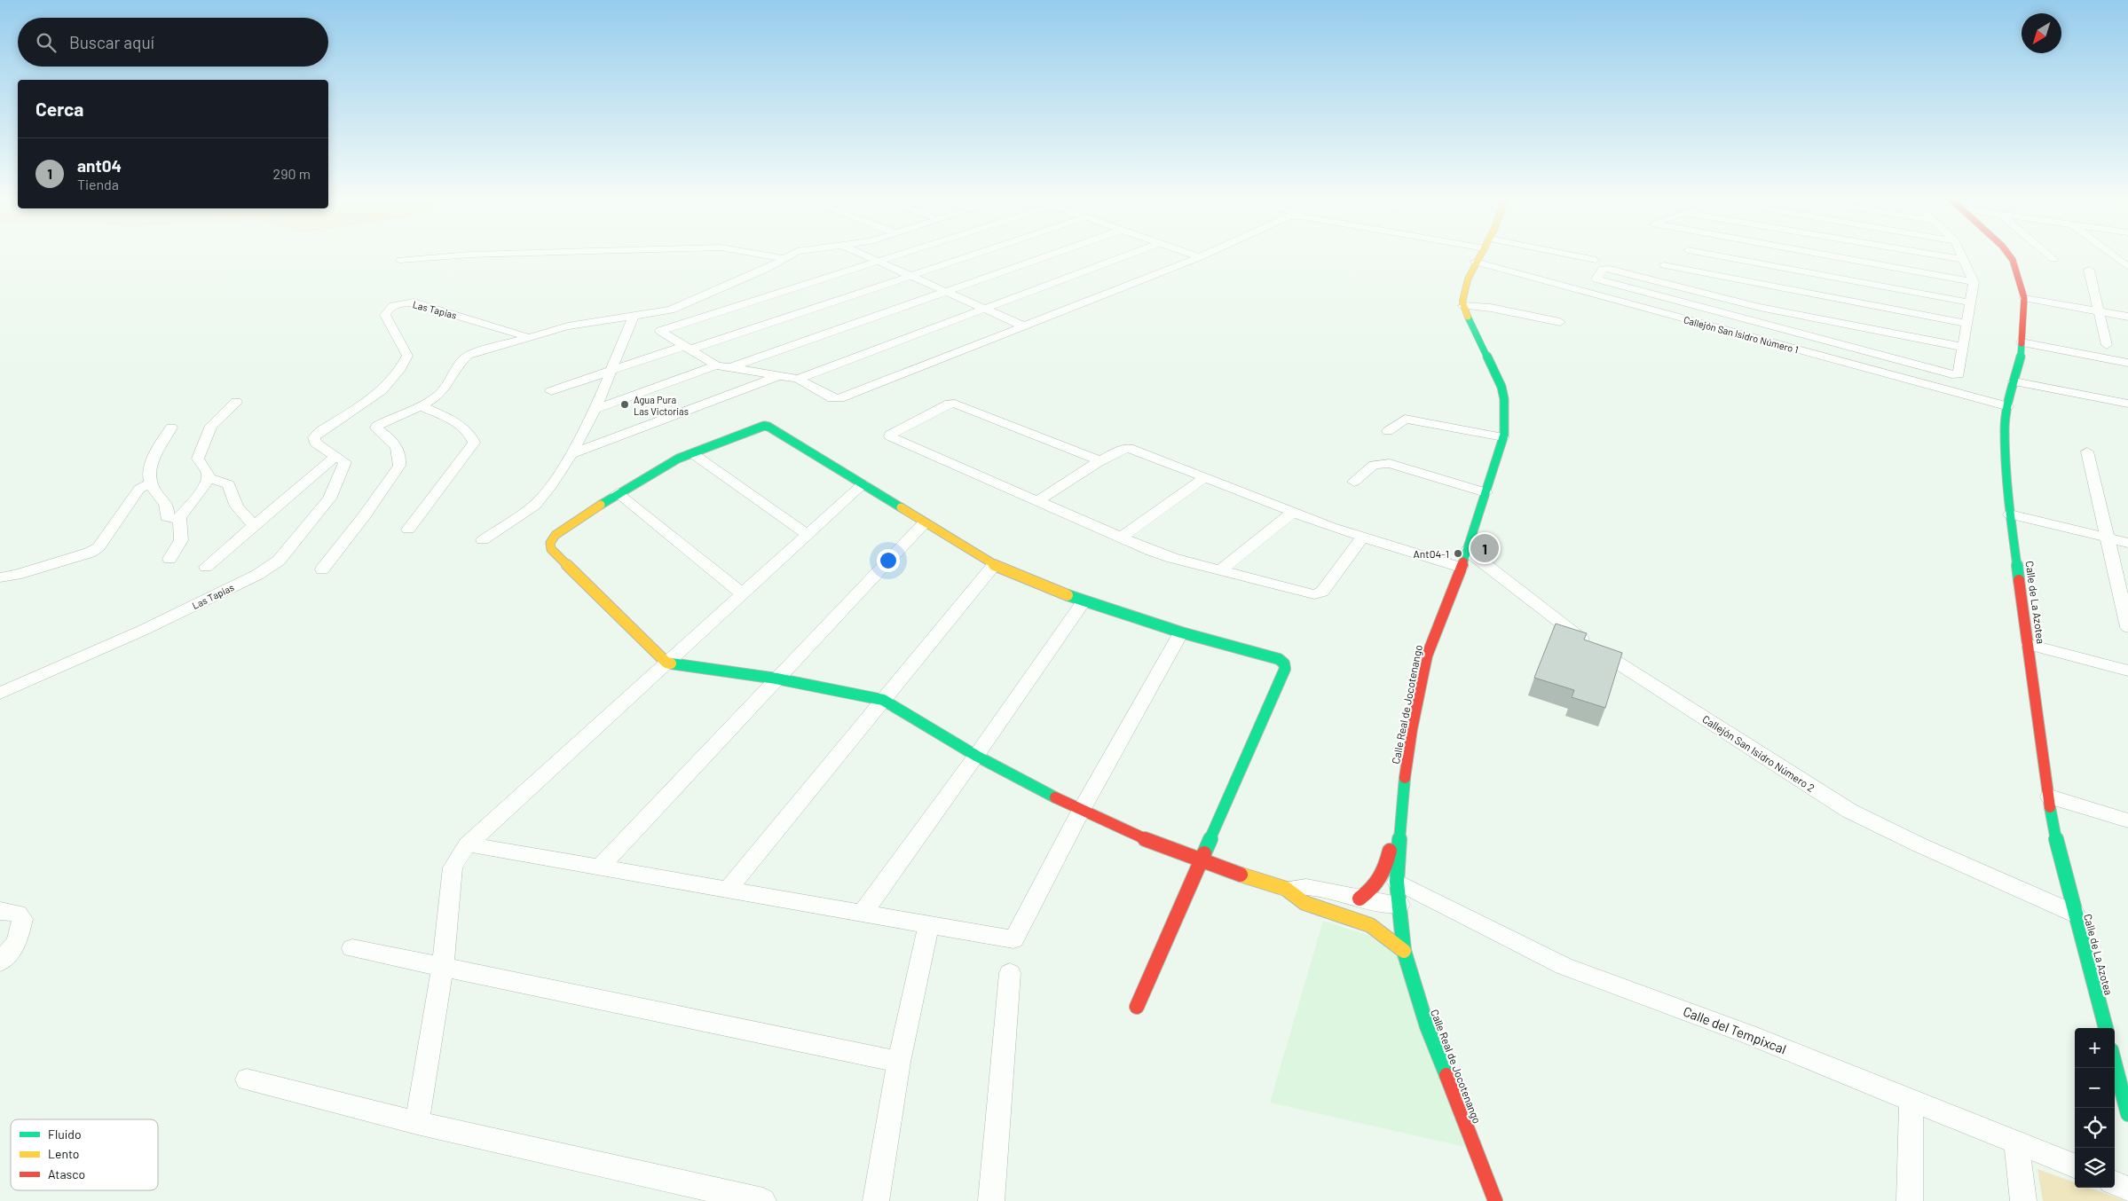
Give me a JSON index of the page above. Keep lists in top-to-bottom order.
{
  "streets": {
    "street": [
      "Las Tapias",
      "Callejón San Isidro Número 1",
      "Calle de La Azotea",
      "Calle Real de Jocotenango",
      "Callejón San Isidro Número 2",
      "Calle del Tempixcal"
    ]
  },
  "crossings": [
    ["Callejón San Isidro Número 1", "Calle de La Azotea"],
    ["Calle de La Azotea", "Callejón San Isidro Número 2"],
    ["Calle Real de Jocotenango", "Callejón San Isidro Número 2"],
    ["Calle Real de Jocotenango", "Calle del Tempixcal"]
  ],
  "places": ["Agua Pura Las Victorias", "Ant04-1"],
  "legend": ["Fluido", "Lento", "Atasco"],
  "north": "bottom left",
  "page": {
    "search": "Buscar aquí",
    "heading": "Cerca",
    "list": [
      {
        "mark": "1",
        "name": "ant04",
        "note": "Tienda",
        "value": "290 m"
      }
    ],
    "pins": "1",
    "map_buttons": ["+", "−"]
  }
}
